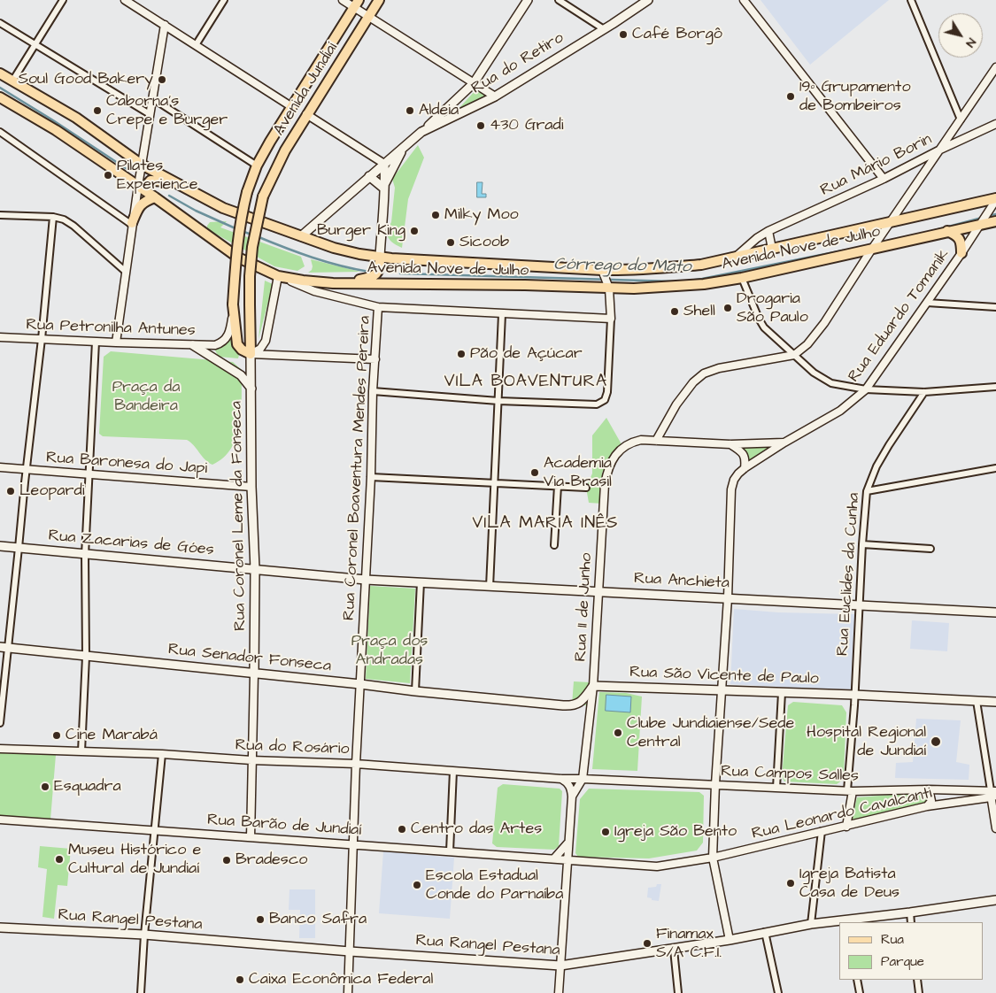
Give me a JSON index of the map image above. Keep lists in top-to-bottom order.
{
  "streets": {
    "main road": [
      "Rua do Retiro",
      "Avenida Jundiaí",
      "Avenida Nove de Julho",
      "Rua Coronel Leme da Fonseca",
      "Rua Zacarias de Góes",
      "Rua Anchieta",
      "Rua Senador Fonseca",
      "Rua São Vicente de Paulo",
      "Rua Rangel Pestana"
    ],
    "street": [
      "Rua Mário Borin",
      "Rua Eduardo Tomanik",
      "Rua Petronilha Antunes",
      "Rua Baronesa do Japi",
      "Rua Coronel Boaventura Mendes Pereira",
      "Rua Euclides da Cunha",
      "Rua 11 de Junho",
      "Rua do Rosário",
      "Rua Campos Salles",
      "Rua Leonardo Cavalcanti",
      "Rua Barão de Jundiaí"
    ]
  },
  "crossings": [
    ["Rua do Retiro", "Avenida Nove de Julho"],
    ["Avenida Jundiaí", "Rua Petronilha Antunes"],
    ["Avenida Jundiaí", "Rua Coronel Leme da Fonseca"],
    ["Rua Mário Borin", "Avenida Nove de Julho"],
    ["Avenida Nove de Julho", "Rua Eduardo Tomanik"],
    ["Rua Eduardo Tomanik", "Rua 11 de Junho"],
    ["Rua Baronesa do Japi", "Rua Coronel Leme da Fonseca"],
    ["Rua Coronel Boaventura Mendes Pereira", "Rua Zacarias de Góes"],
    ["Rua Coronel Boaventura Mendes Pereira", "Rua Anchieta"],
    ["Rua Coronel Boaventura Mendes Pereira", "Rua Senador Fonseca"],
    ["Rua Coronel Boaventura Mendes Pereira", "Rua do Rosário"],
    ["Rua Coronel Boaventura Mendes Pereira", "Rua Barão de Jundiaí"],
    ["Rua Coronel Boaventura Mendes Pereira", "Rua Rangel Pestana"],
    ["Rua Coronel Leme da Fonseca", "Rua Zacarias de Góes"],
    ["Rua Coronel Leme da Fonseca", "Rua Senador Fonseca"],
    ["Rua Coronel Leme da Fonseca", "Rua do Rosário"],
    ["Rua Coronel Leme da Fonseca", "Rua Barão de Jundiaí"],
    ["Rua Zacarias de Góes", "Rua Anchieta"],
    ["Rua Euclides da Cunha", "Rua Anchieta"],
    ["Rua Euclides da Cunha", "Rua São Vicente de Paulo"],
    ["Rua Euclides da Cunha", "Rua Campos Salles"],
    ["Rua Anchieta", "Rua 11 de Junho"],
    ["Rua 11 de Junho", "Rua Senador Fonseca"],
    ["Rua 11 de Junho", "Rua São Vicente de Paulo"],
    ["Rua 11 de Junho", "Rua do Rosário"],
    ["Rua 11 de Junho", "Rua Campos Salles"],
    ["Rua Senador Fonseca", "Rua São Vicente de Paulo"],
    ["Rua do Rosário", "Rua Campos Salles"],
    ["Rua Campos Salles", "Rua Leonardo Cavalcanti"],
    ["Rua Leonardo Cavalcanti", "Rua Barão de Jundiaí"]
  ],
  "districts": ["VILA BOAVENTURA", "VILA MARIA INÊS"],
  "water": ["Córrego do Mato"],
  "parks": ["Praça da Bandeira", "Praça dos Andradas"],
  "places": [
    "Café Borgô",
    "Soul Good Bakery",
    "19º Grupamento de Bombeiros",
    "Caborna's Crepe e Burger",
    "Aldeia",
    "430 Gradi",
    "Pilates Experience",
    "Milky Moo",
    "Burger King",
    "Sicoob",
    "Drogaria São Paulo",
    "Shell",
    "Pão de Açúcar",
    "Academia Via Brasil",
    "Leopardi",
    "Clube Jundiaiense/Sede Central",
    "Cine Marabá",
    "Hospital Regional de Jundiaí",
    "Esquadra",
    "Centro das Artes",
    "Igreja São Bento",
    "Museu Histórico e Cultural de Jundiaí",
    "Bradesco",
    "Igreja Batista Casa de Deus",
    "Escola Estadual Conde do Parnaíba",
    "Banco Safra",
    "Finamax S/A C.F.I.",
    "Caixa Econômica Federal"
  ],
  "legend": ["Rua", "Parque"],
  "north": "bottom right"
}
